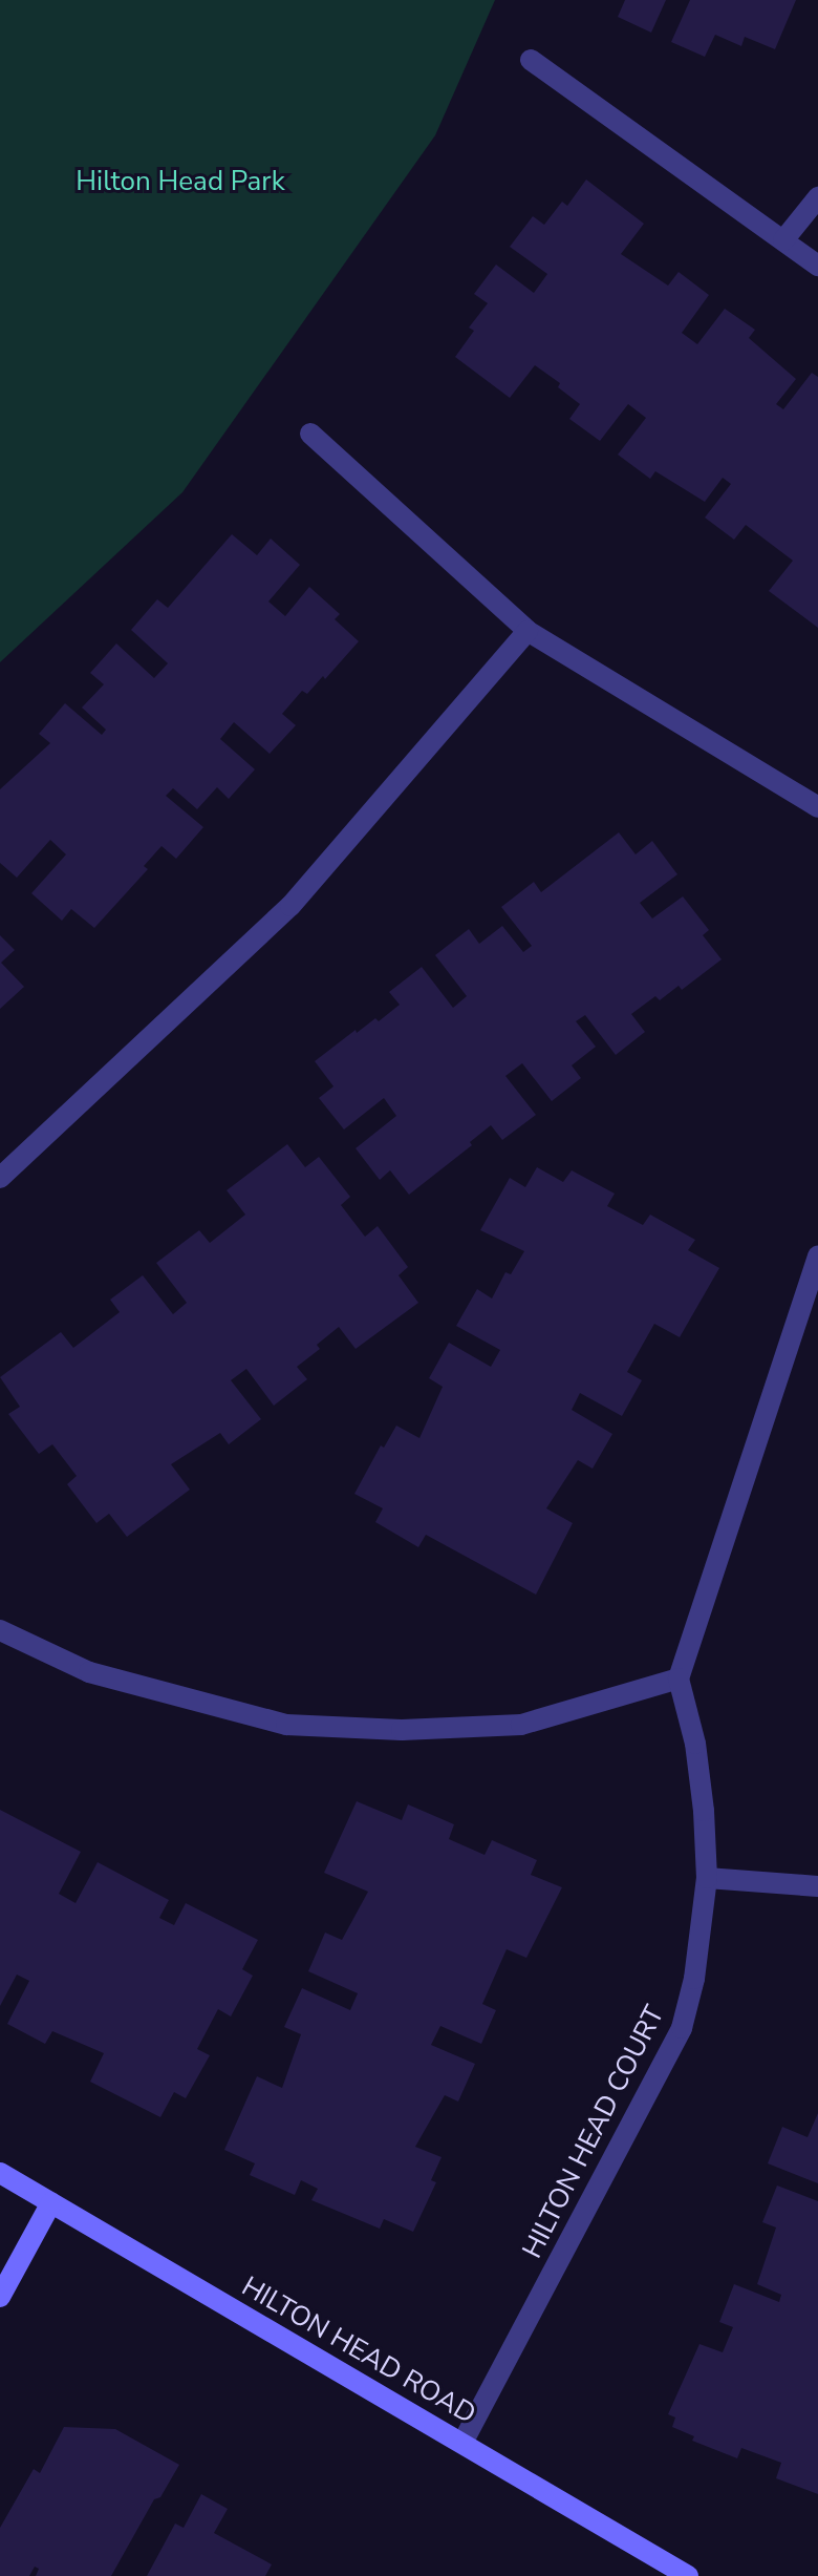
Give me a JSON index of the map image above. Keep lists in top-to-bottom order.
{
  "streets": {
    "street": ["HILTON HEAD COURT", "HILTON HEAD ROAD"]
  },
  "crossings": [
    ["HILTON HEAD COURT", "HILTON HEAD ROAD"]
  ],
  "parks": ["Hilton Head Park"]
}
